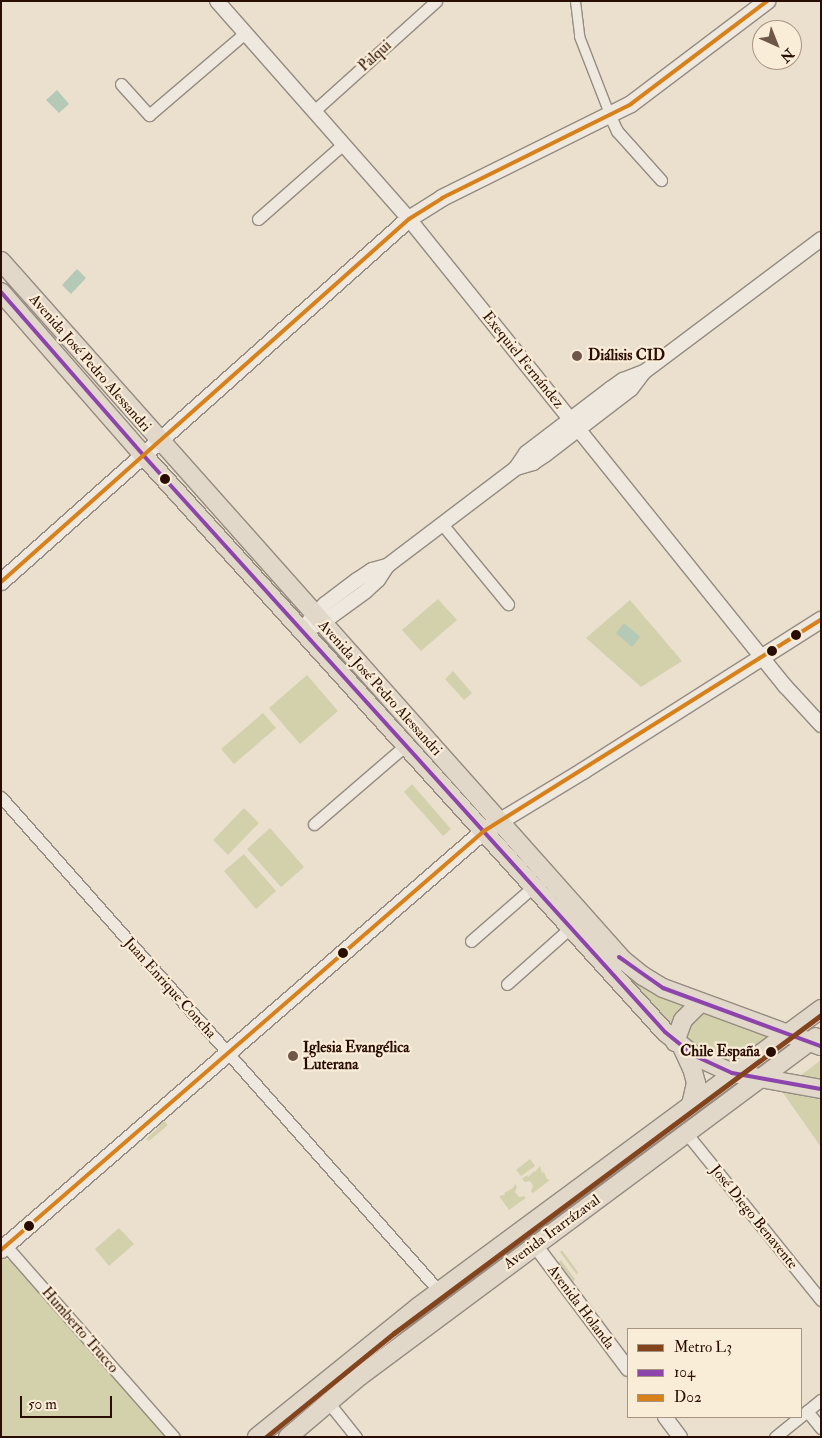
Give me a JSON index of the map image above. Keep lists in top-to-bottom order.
{
  "streets": {
    "main road": ["Avenida José Pedro Alessandri", "Avenida Irarrázaval"],
    "street": [
      "Palqui",
      "Exequiel Fernández",
      "Juan Enrique Concha",
      "José Diego Benavente",
      "Avenida Holanda",
      "Humberto Trucco"
    ]
  },
  "crossings": [
    ["Palqui", "Exequiel Fernández"],
    ["Avenida José Pedro Alessandri", "Avenida Irarrázaval"],
    ["Juan Enrique Concha", "Avenida Irarrázaval"],
    ["José Diego Benavente", "Avenida Irarrázaval"],
    ["Avenida Irarrázaval", "Avenida Holanda"]
  ],
  "places": ["Diálisis CID", "Chile España", "Iglesia Evangélica Luterana"],
  "lines": ["transit line D02", "transit line 104", "metro line L3"],
  "legend": ["Metro L3", "104", "D02"],
  "scale_bar": "50 m",
  "north": "bottom right"
}
